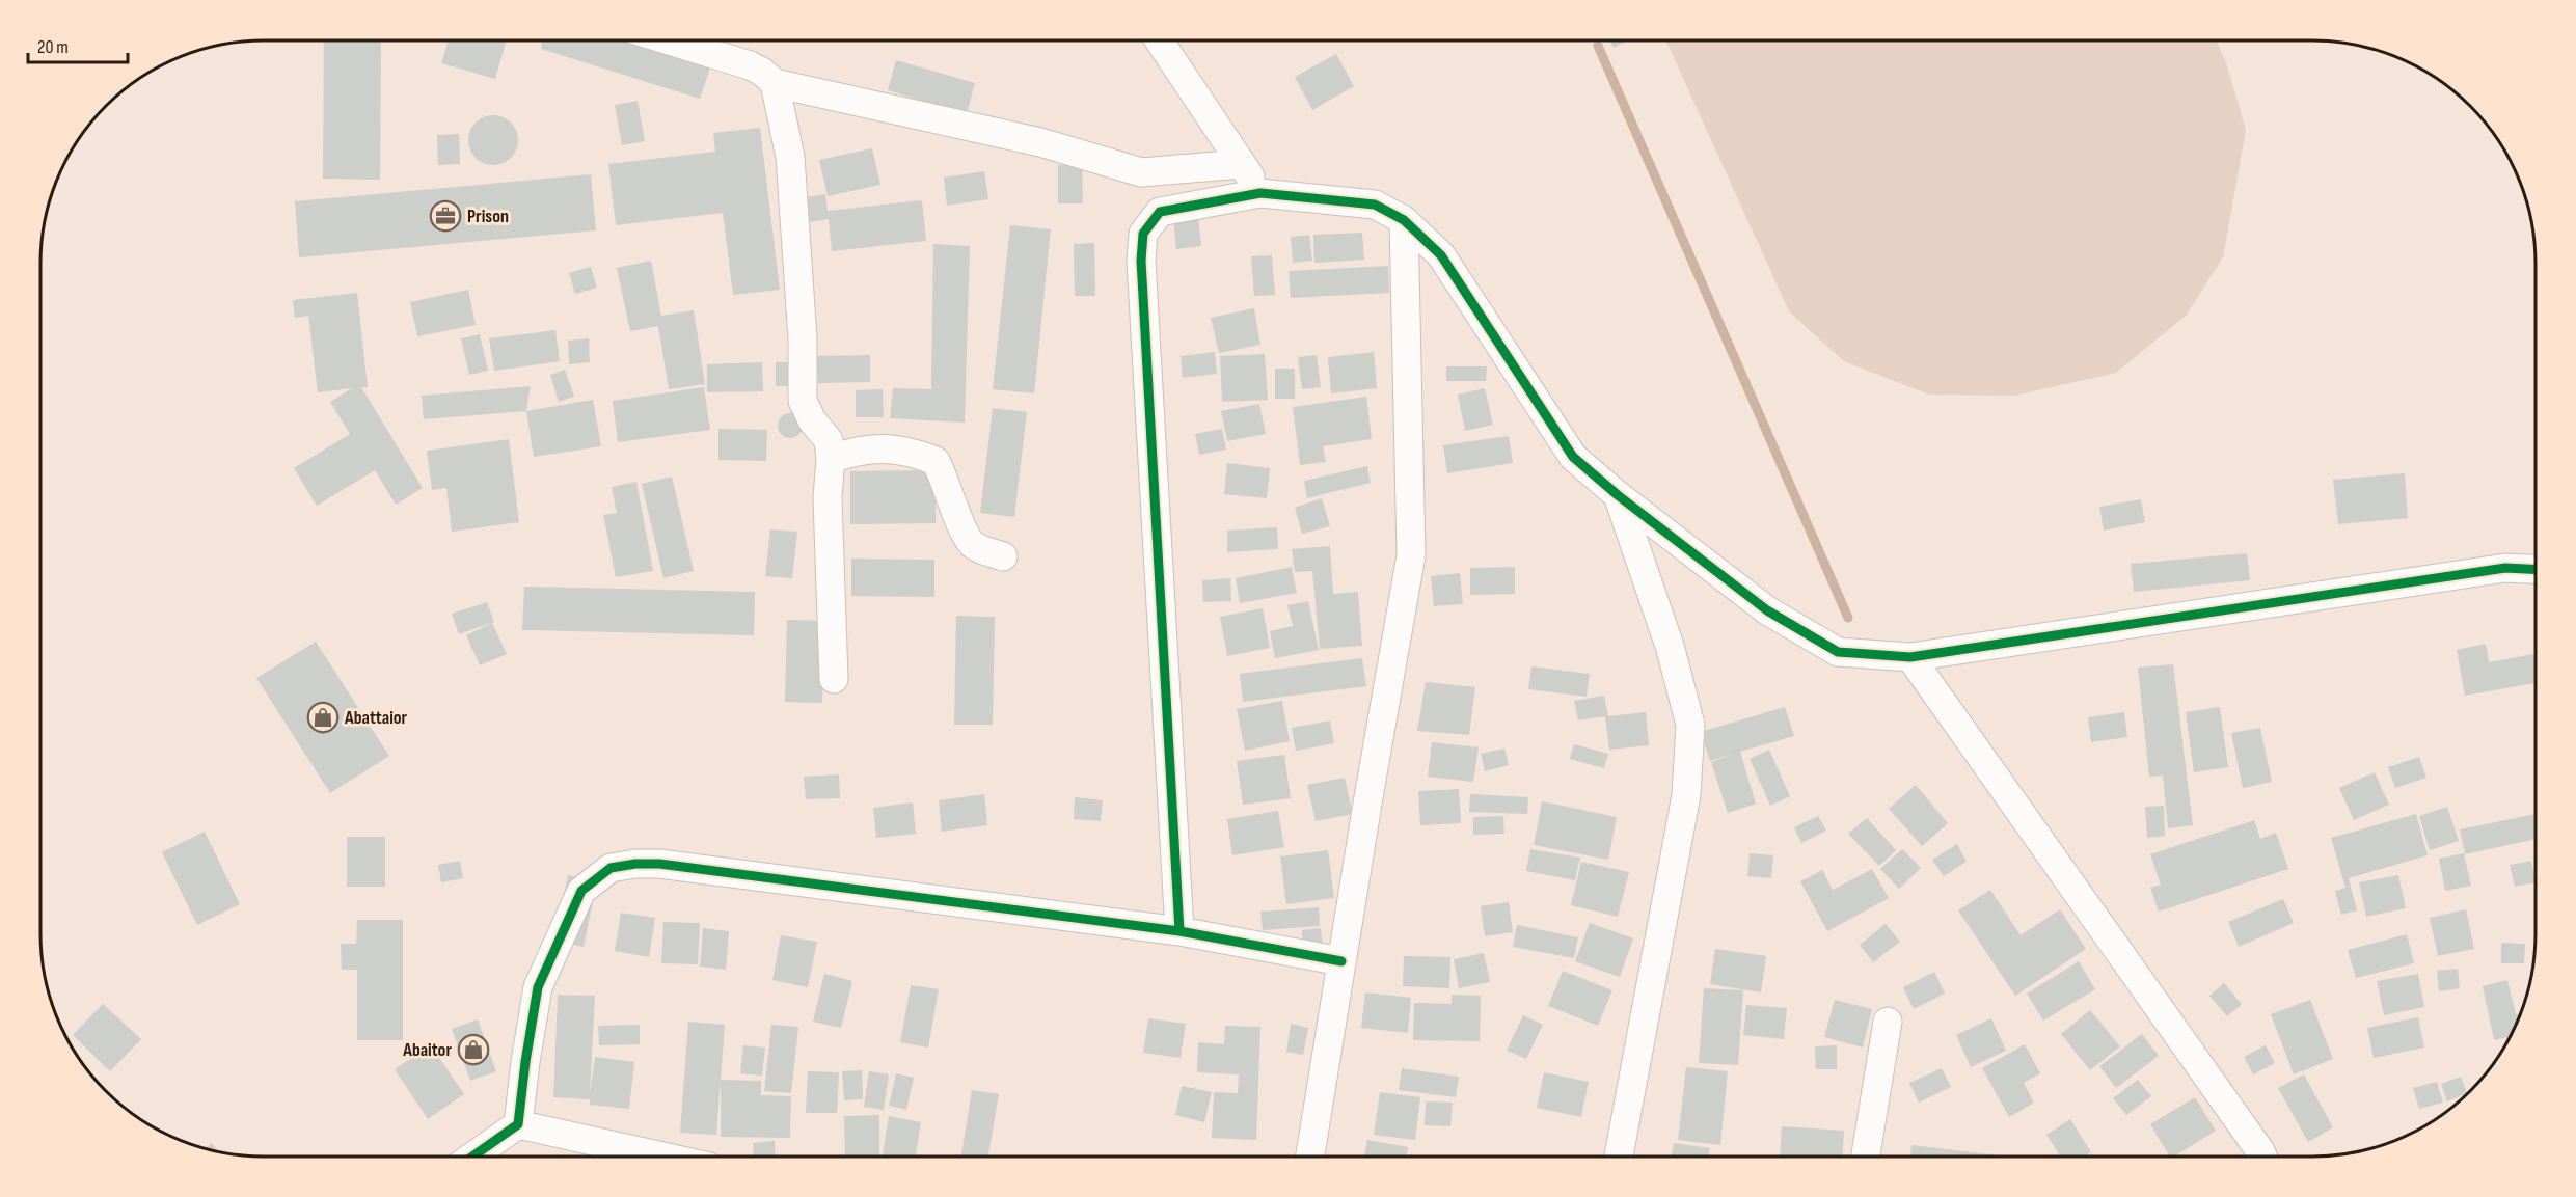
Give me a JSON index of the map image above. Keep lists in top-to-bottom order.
{
  "places": {
    "office": ["Prison"],
    "shop": ["Abattaior", "Abaitor"]
  },
  "scale_bar": "20 m"
}
